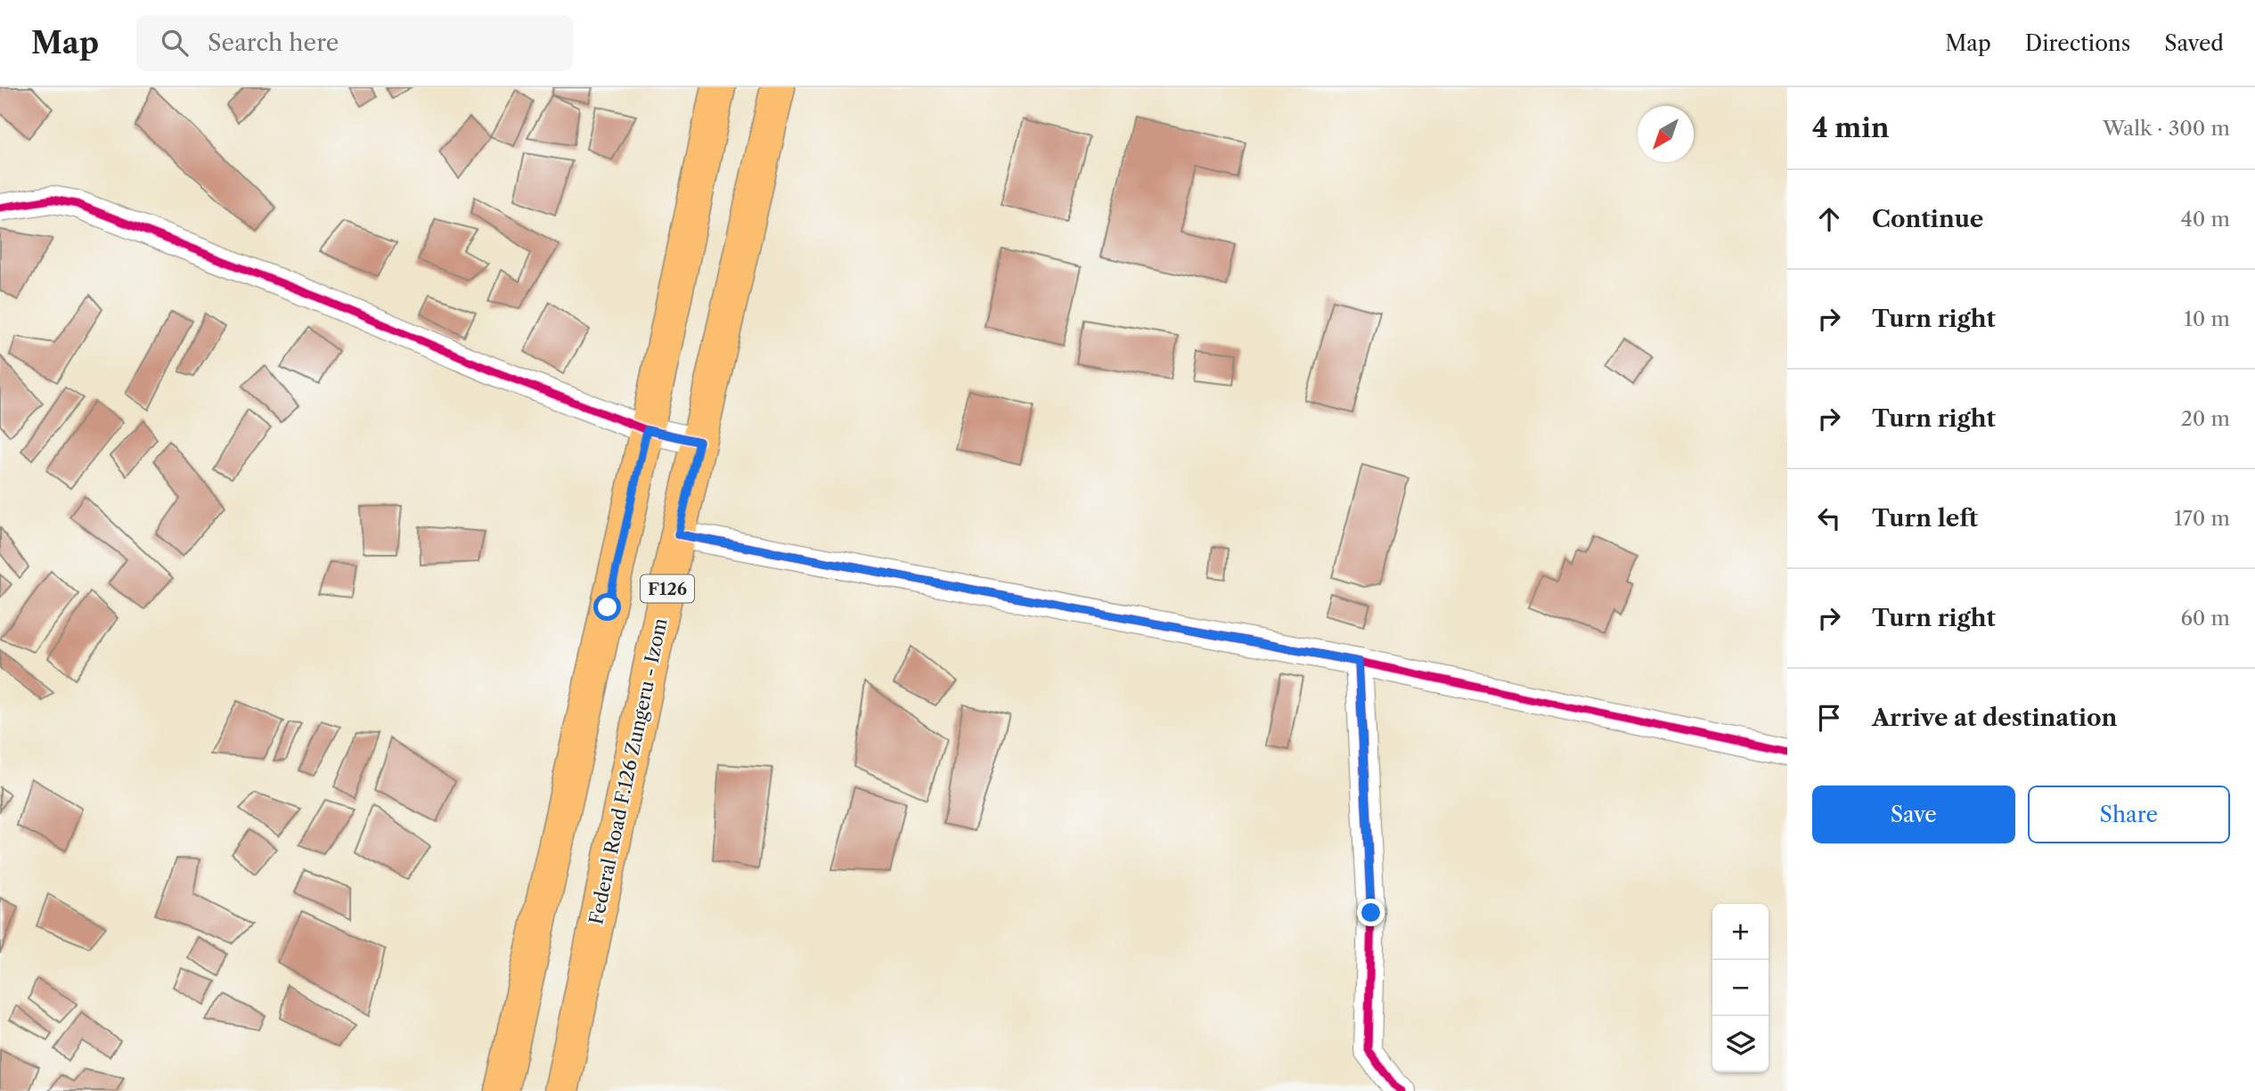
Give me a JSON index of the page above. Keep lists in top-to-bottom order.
{
  "streets": {
    "main road": ["F126", "Federal Road F.126 Zungeru - Izom"]
  },
  "north": "bottom left",
  "page": {
    "header": "Map",
    "search": "Search here",
    "nav": ["Map", "Directions", "Saved"],
    "heading": ["4 min", "Walk · 300 m"],
    "list": [
      ["Continue", "40 m"],
      ["Turn right", "10 m"],
      ["Turn right", "20 m"],
      ["Turn left", "170 m"],
      ["Turn right", "60 m"],
      "Arrive at destination"
    ],
    "buttons": ["Save", "Share"],
    "map_buttons": ["+", "−"]
  }
}
